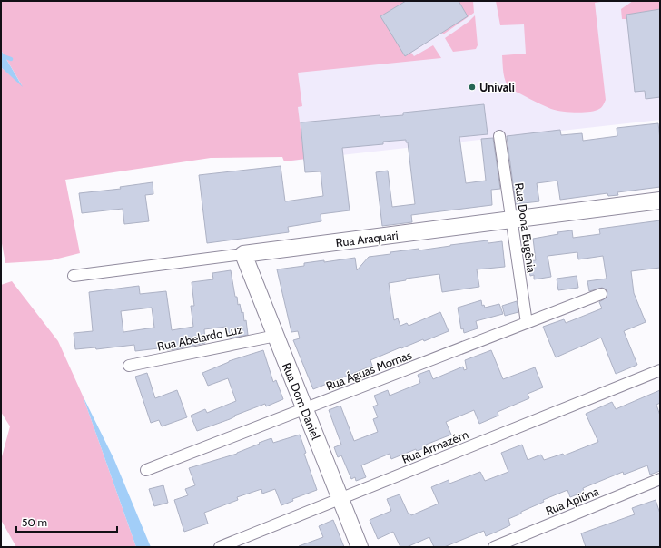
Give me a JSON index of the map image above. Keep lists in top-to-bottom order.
{
  "streets": {
    "street": [
      "Rua Dona Eugênia",
      "Rua Araquari",
      "Rua Abelardo Luz",
      "Rua Águas Mornas",
      "Rua Dom Daniel",
      "Rua Armazém",
      "Rua Apiúna"
    ]
  },
  "crossings": [
    ["Rua Dona Eugênia", "Rua Araquari"],
    ["Rua Dona Eugênia", "Rua Águas Mornas"],
    ["Rua Araquari", "Rua Dom Daniel"],
    ["Rua Abelardo Luz", "Rua Dom Daniel"],
    ["Rua Águas Mornas", "Rua Dom Daniel"],
    ["Rua Dom Daniel", "Rua Armazém"]
  ],
  "places": ["Univali"],
  "scale_bar": "50 m"
}
